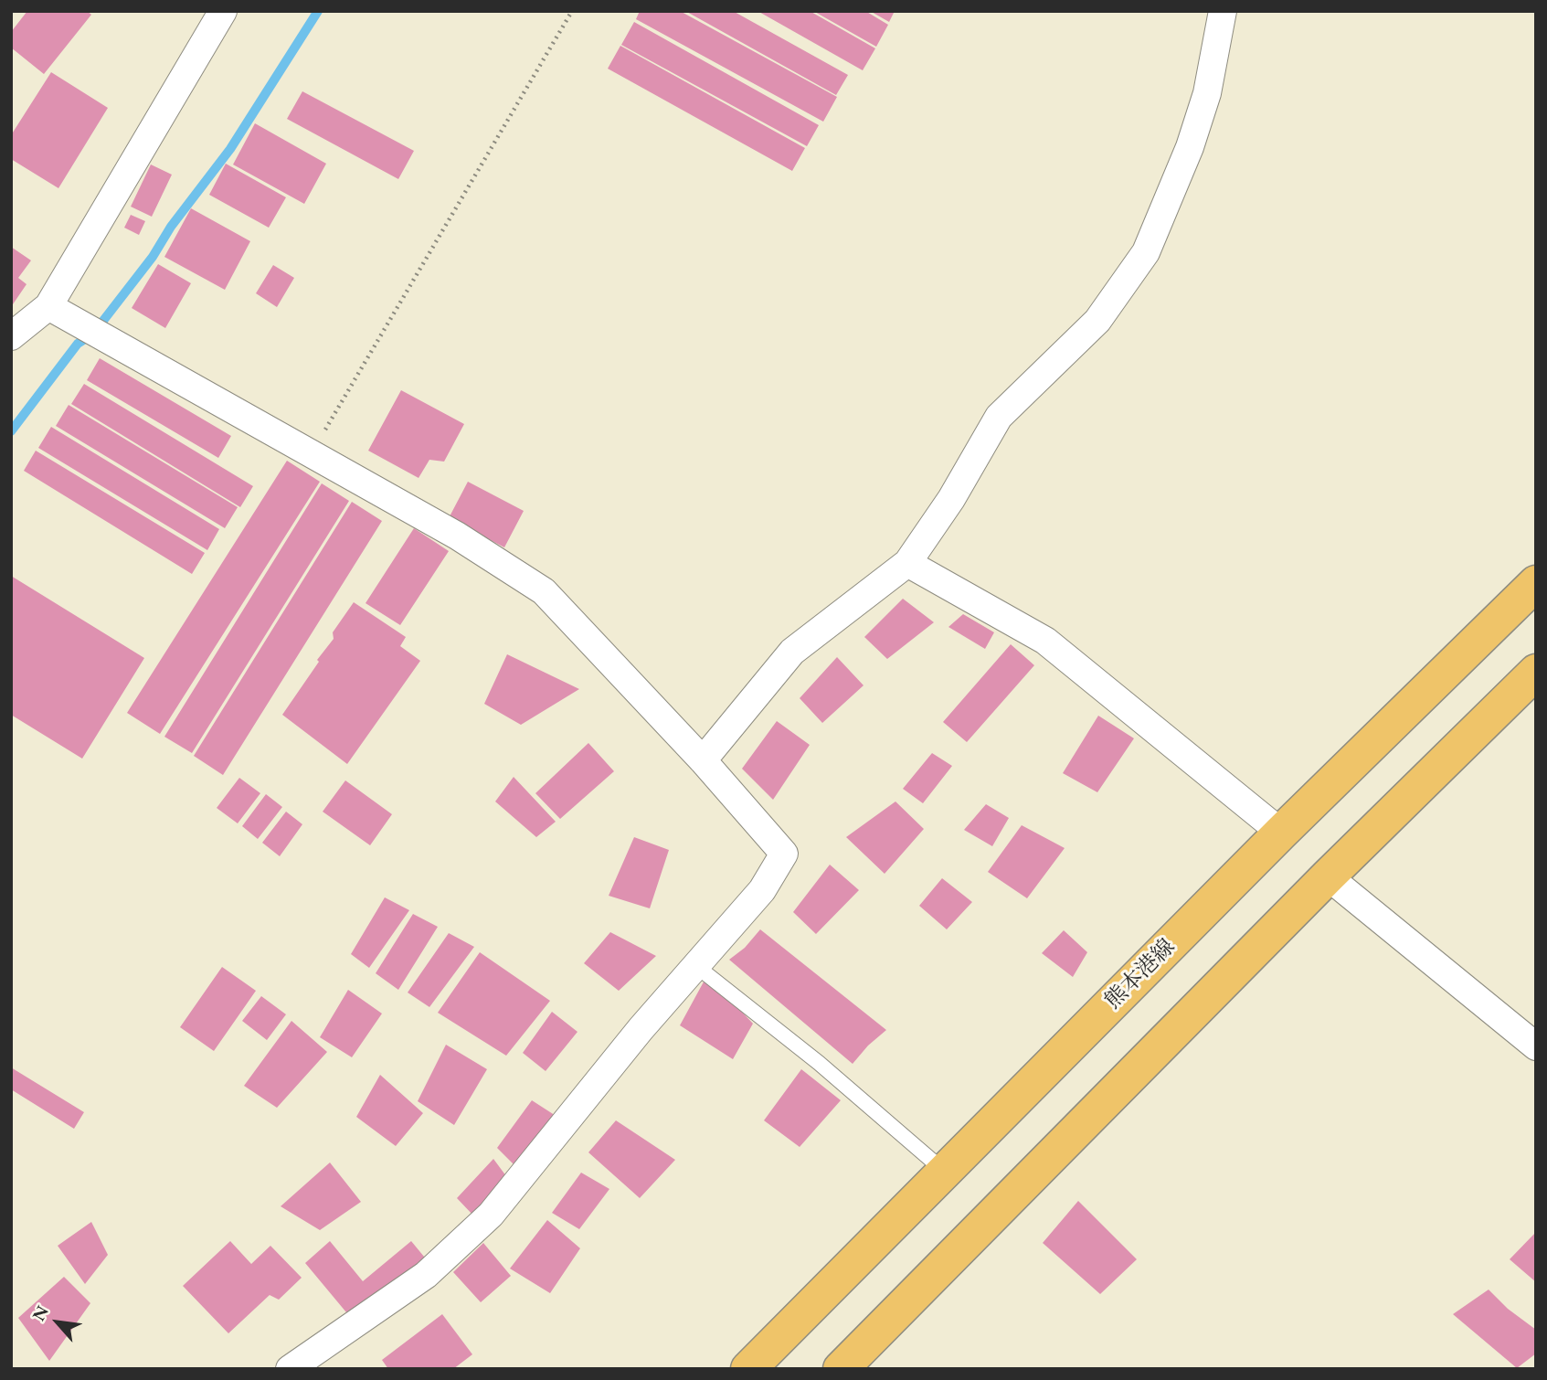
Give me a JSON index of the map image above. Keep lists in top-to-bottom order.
{
  "streets": {
    "main road": ["熊本港線"]
  },
  "north": "top left"
}
